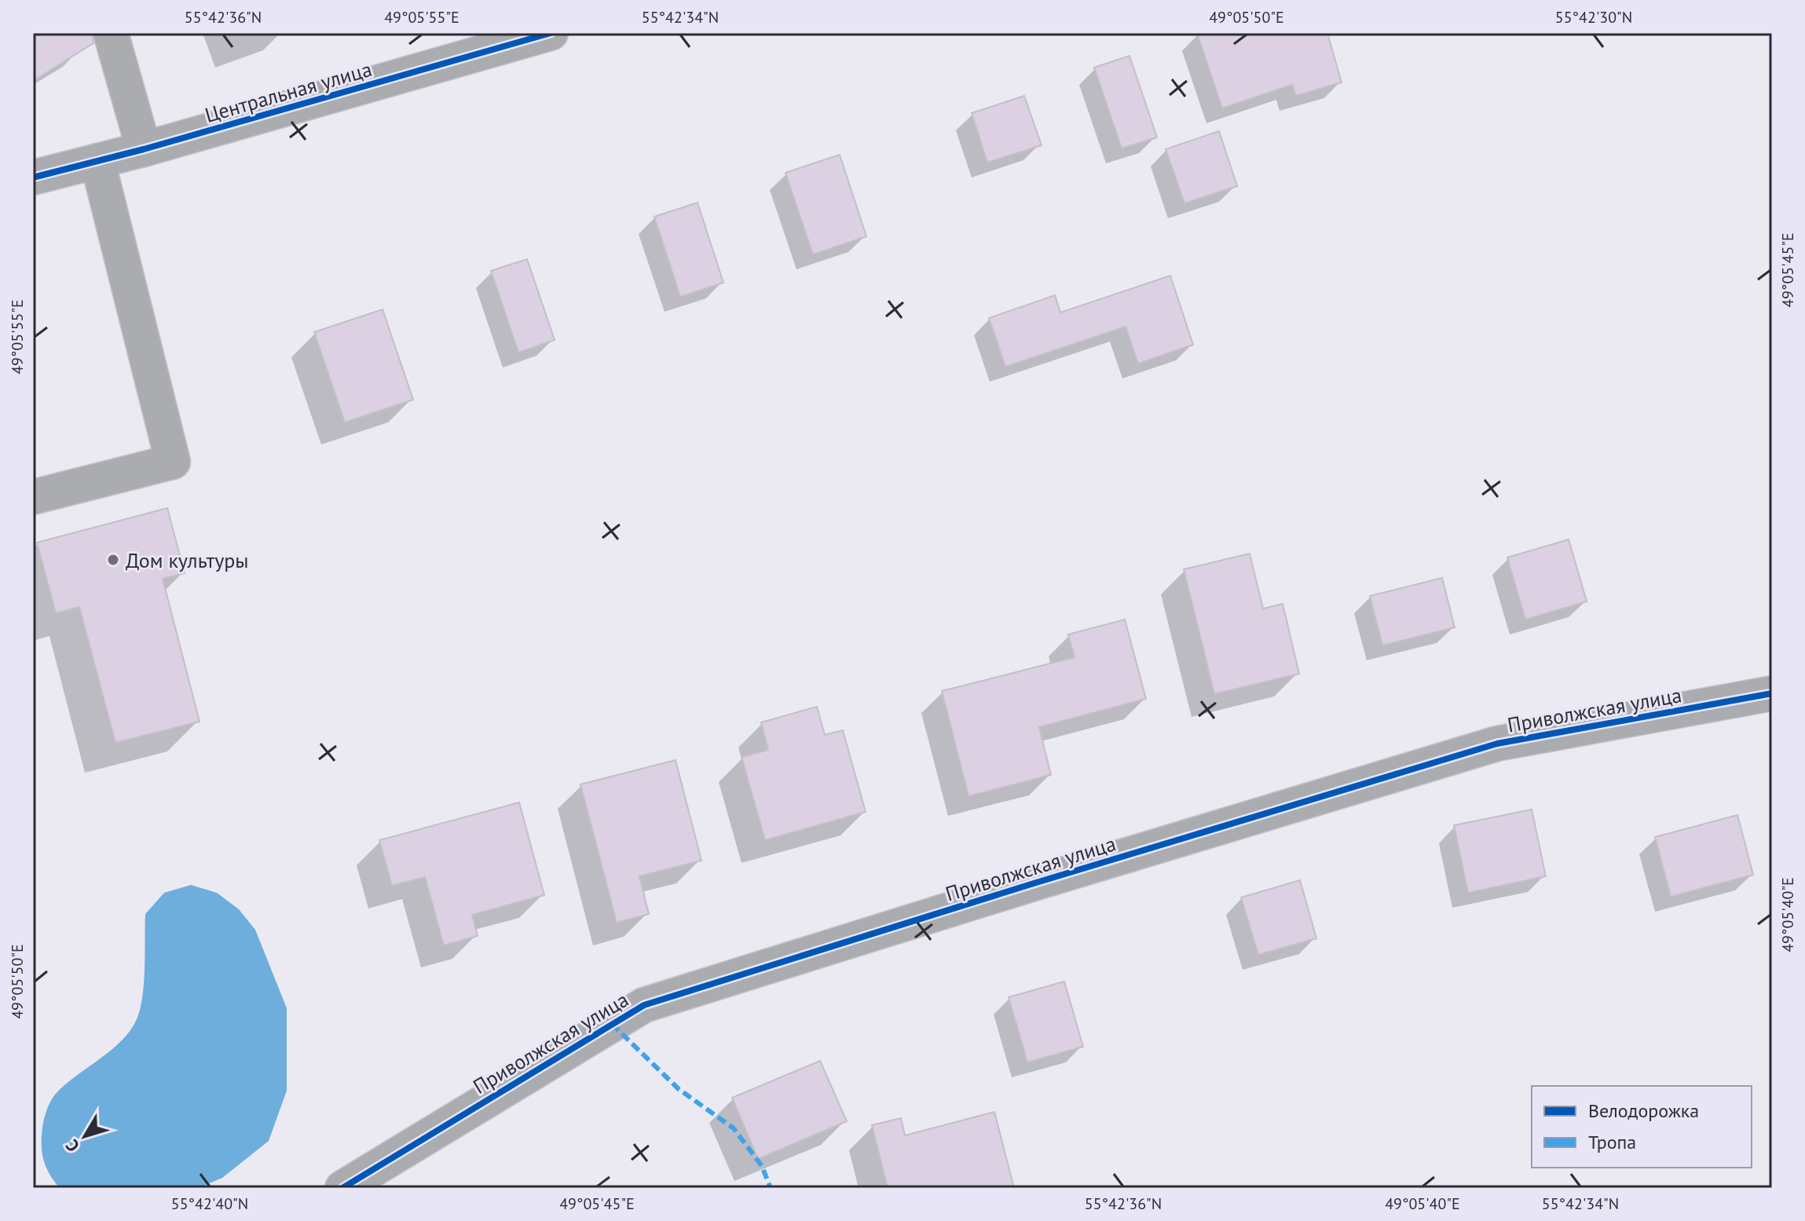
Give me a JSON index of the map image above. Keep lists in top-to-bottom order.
{
  "streets": {
    "street": ["Центральная улица", "Приволжская улица"]
  },
  "places": ["Дом культуры"],
  "legend": ["Велодорожка", "Тропа"],
  "north": "bottom left",
  "coordinates": [
    "55°42'36\"N",
    "49°05'55\"E",
    "55°42'34\"N",
    "49°05'50\"E",
    "55°42'30\"N",
    "49°05'45\"E",
    "49°05'40\"E",
    "55°42'40\"N"
  ]
}
